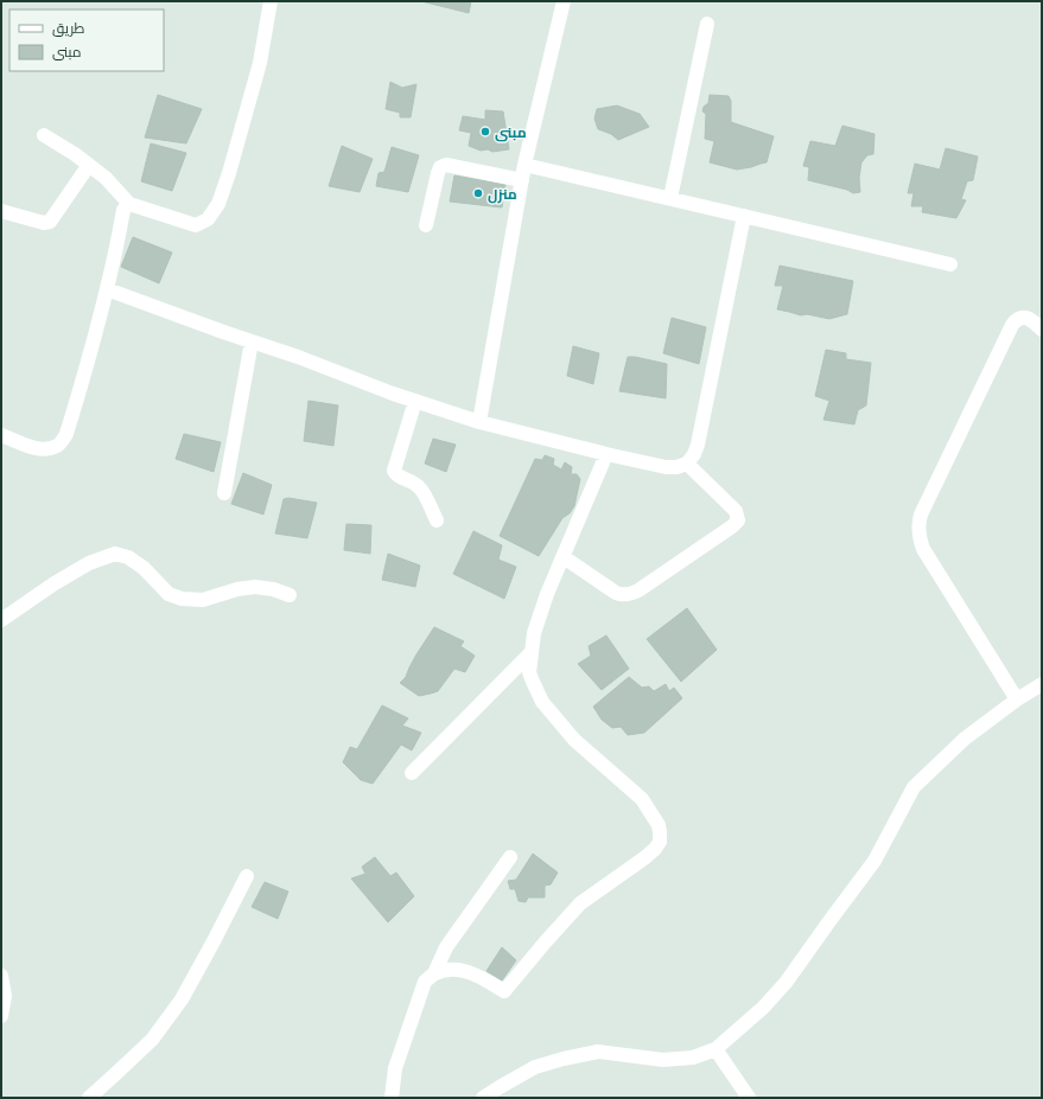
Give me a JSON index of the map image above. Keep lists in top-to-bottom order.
{
  "places": ["مبنى", "منزل"],
  "legend": ["طريق", "مبنى"]
}
